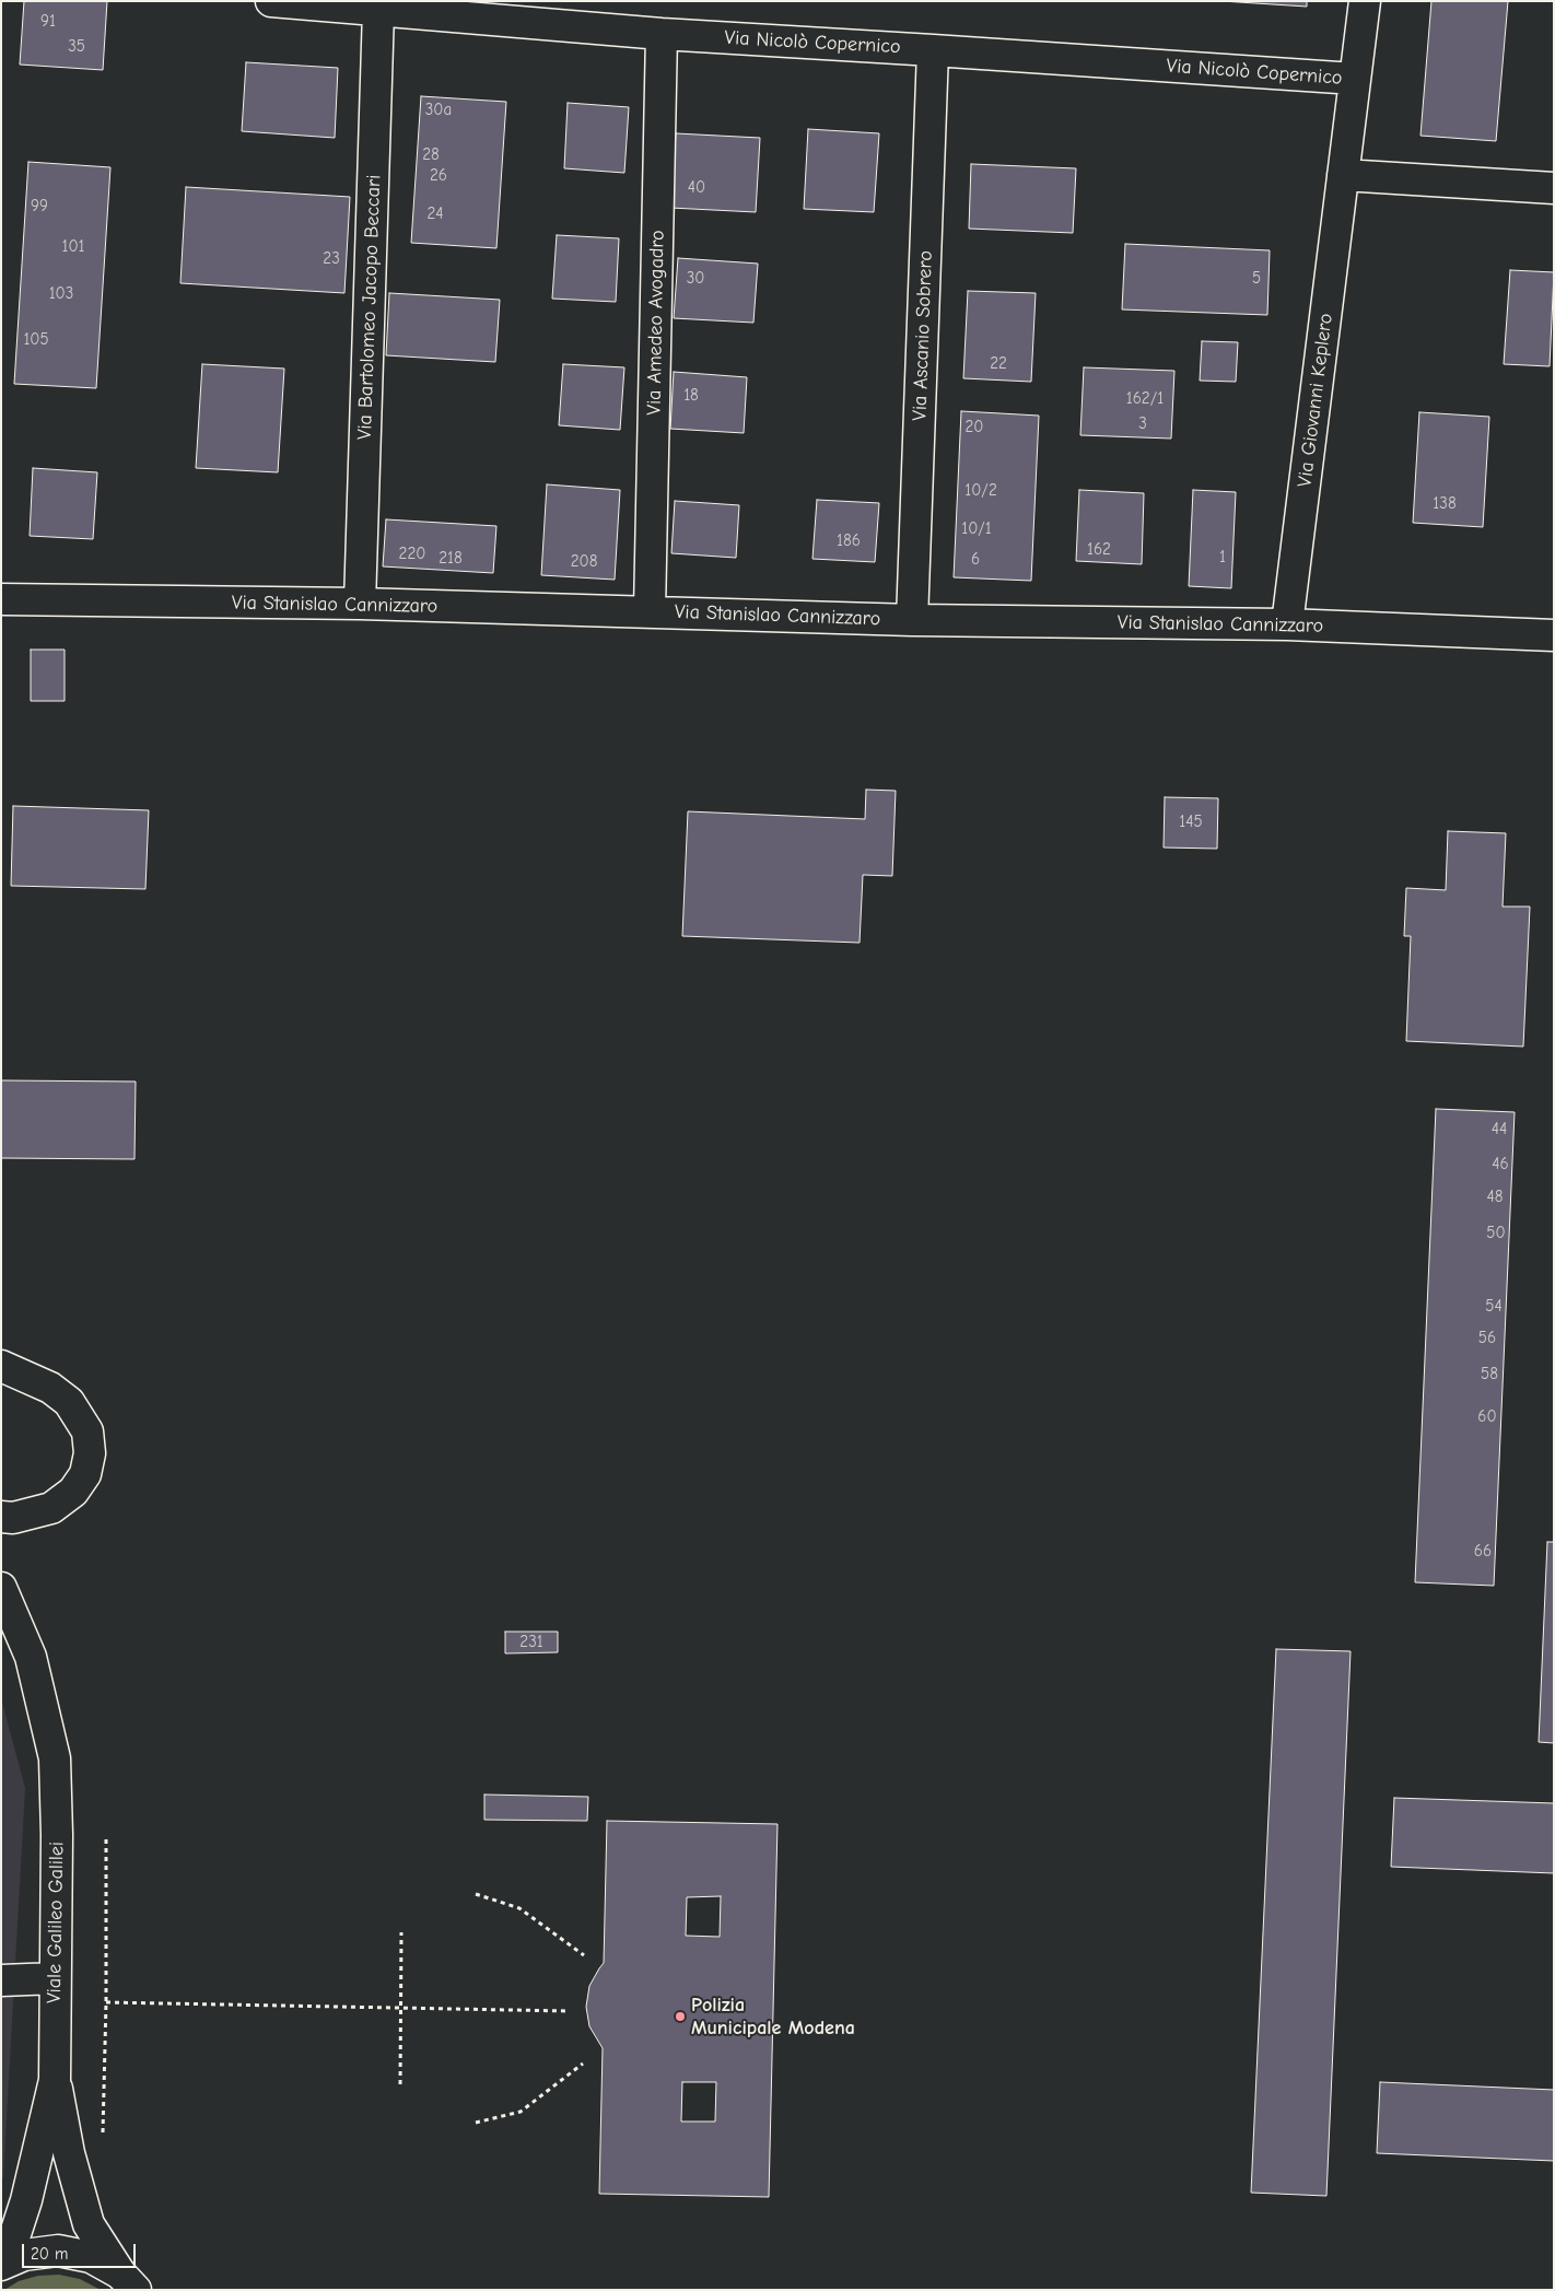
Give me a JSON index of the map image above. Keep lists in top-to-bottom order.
{
  "streets": {
    "street": [
      "Via Nicolò Copernico",
      "Via Bartolomeo Jacopo Beccari",
      "Via Amedeo Avogadro",
      "Via Ascanio Sobrero",
      "Via Giovanni Keplero",
      "Via Stanislao Cannizzaro",
      "Viale Galileo Galilei"
    ]
  },
  "crossings": [
    ["Via Nicolò Copernico", "Via Bartolomeo Jacopo Beccari"],
    ["Via Nicolò Copernico", "Via Amedeo Avogadro"],
    ["Via Nicolò Copernico", "Via Ascanio Sobrero"],
    ["Via Nicolò Copernico", "Via Giovanni Keplero"],
    ["Via Bartolomeo Jacopo Beccari", "Via Stanislao Cannizzaro"],
    ["Via Amedeo Avogadro", "Via Stanislao Cannizzaro"],
    ["Via Ascanio Sobrero", "Via Stanislao Cannizzaro"],
    ["Via Giovanni Keplero", "Via Stanislao Cannizzaro"]
  ],
  "places": ["Polizia Municipale Modena"],
  "house_numbers": [
    "91",
    "35",
    "30a",
    "28",
    "26",
    "40",
    "99",
    "24",
    "101",
    "23",
    "30",
    "5",
    "103",
    "105",
    "22",
    "18",
    "162/1",
    "3",
    "20",
    "10/2",
    "138",
    "10/1",
    "186",
    "162",
    "220",
    "1",
    "218",
    "6",
    "208",
    "145",
    "44",
    "46",
    "48",
    "50",
    "54",
    "56",
    "58",
    "60",
    "66",
    "231"
  ],
  "scale_bar": "20 m"
}
